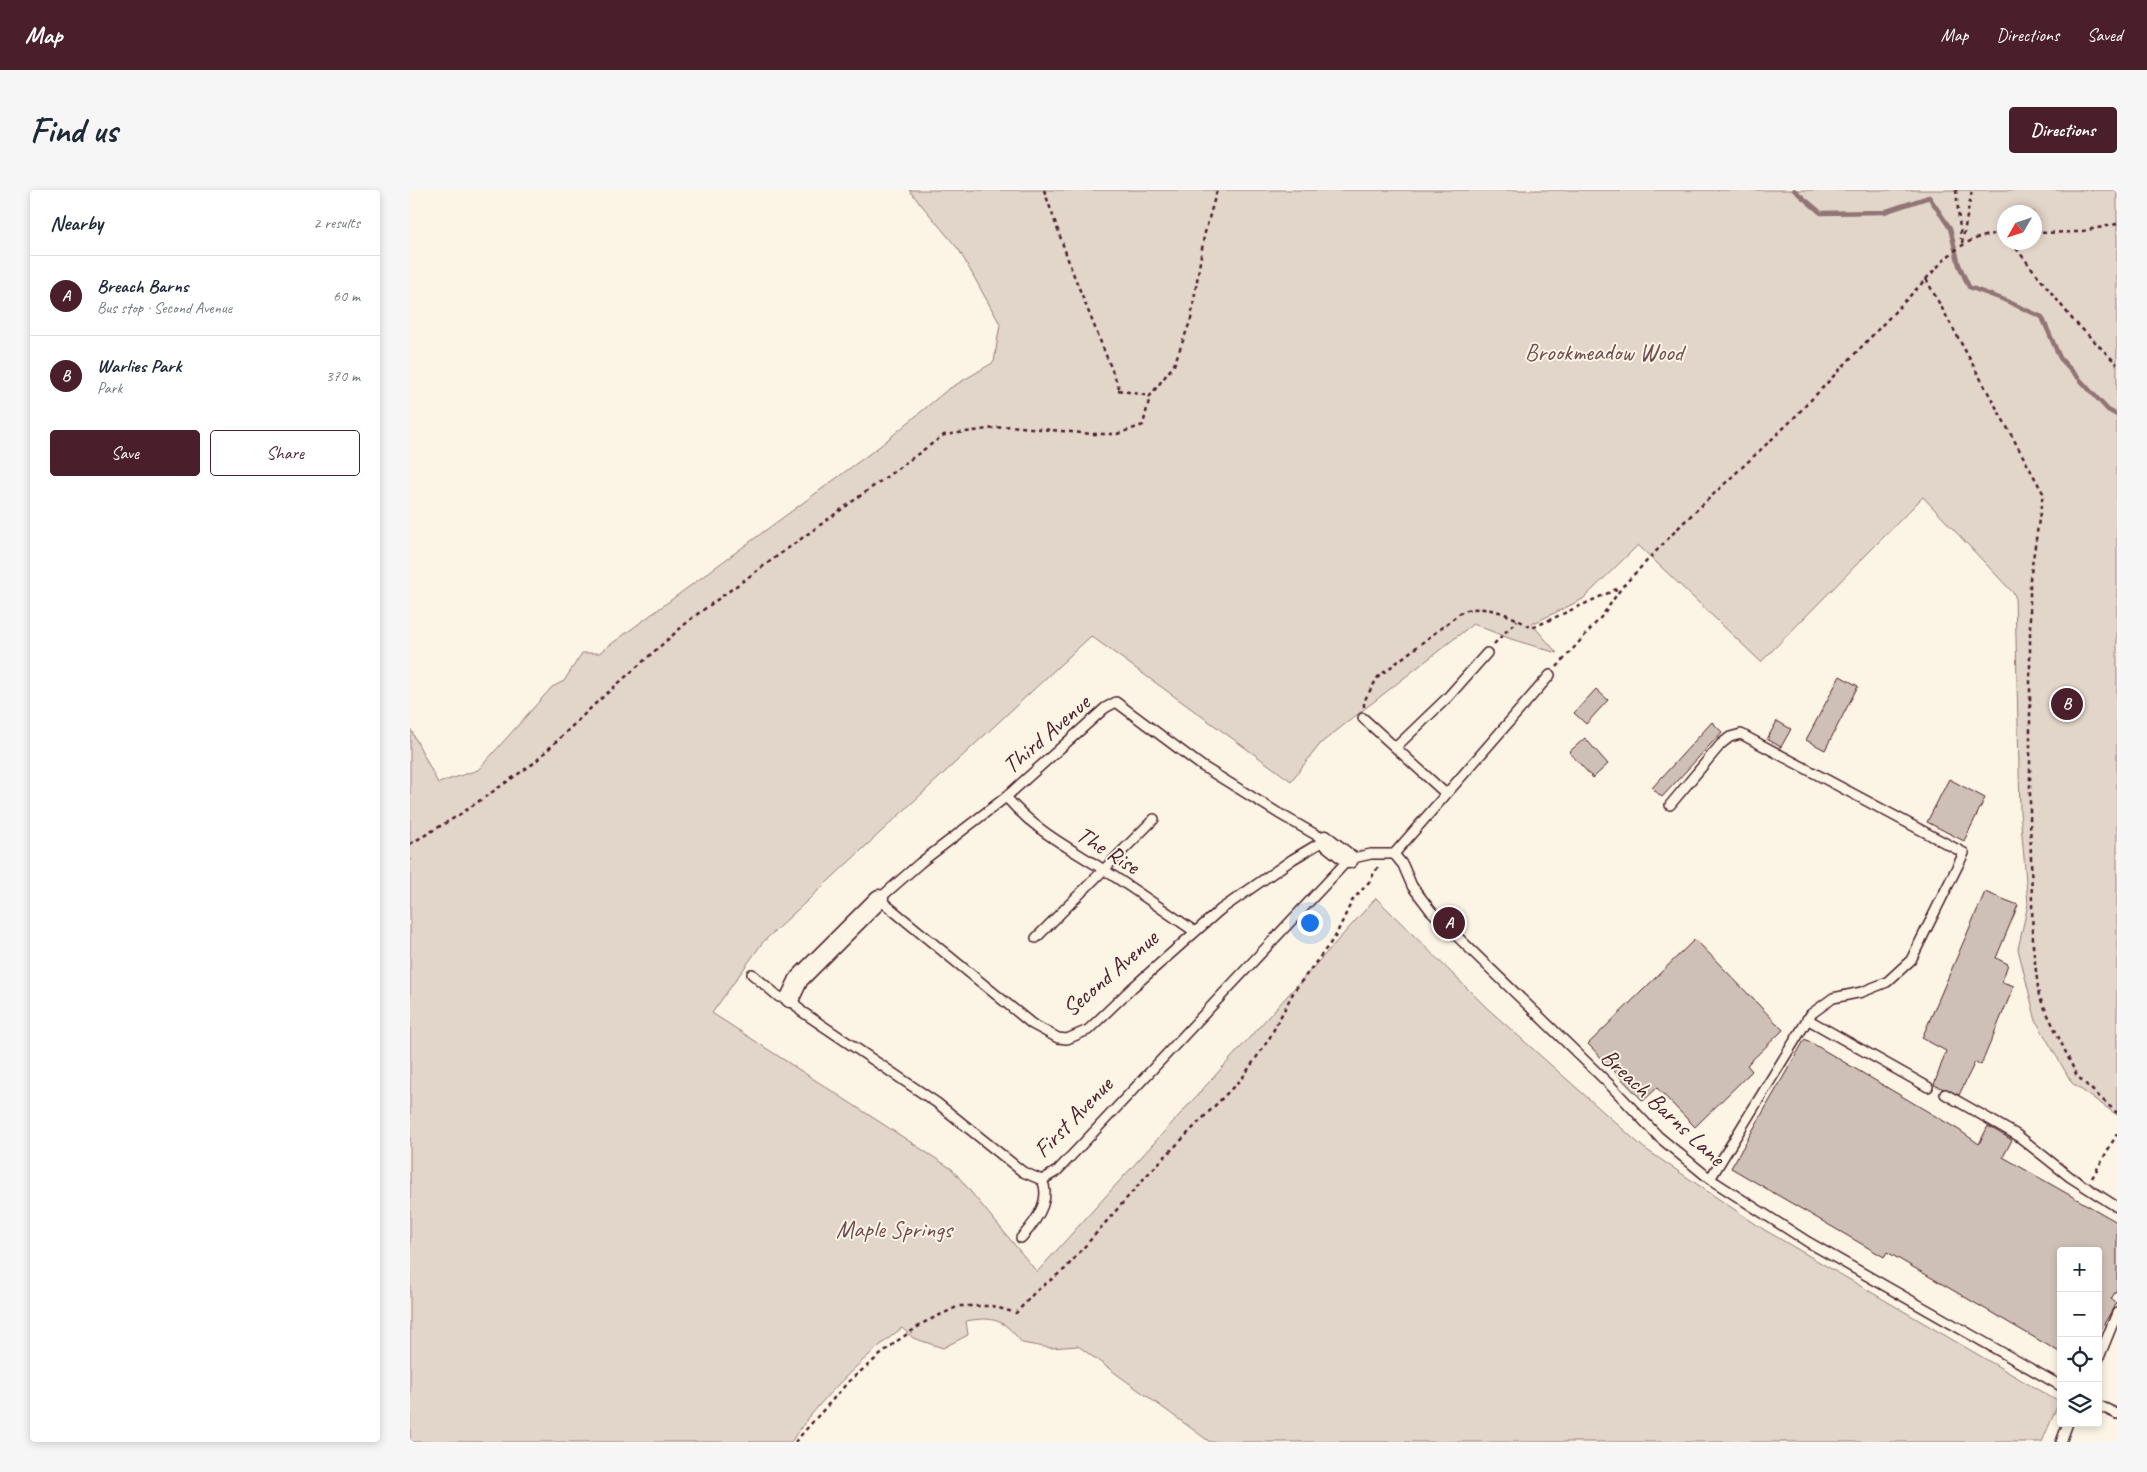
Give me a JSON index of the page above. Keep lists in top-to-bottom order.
{
  "streets": {
    "lane": [
      "Third Avenue",
      "The Rise",
      "Second Avenue",
      "Breach Barns Lane",
      "First Avenue"
    ]
  },
  "crossings": [
    ["Third Avenue", "The Rise"],
    ["Third Avenue", "Second Avenue"],
    ["The Rise", "Second Avenue"]
  ],
  "parks": ["Brookmeadow Wood", "Maple Springs"],
  "north": "bottom left",
  "page": {
    "header": "Map",
    "nav": ["Map", "Directions", "Saved"],
    "buttons": [
      "Directions",
      ["Save", "Share"]
    ],
    "title": "Find us",
    "heading": ["Nearby", "2 results"],
    "list": [
      {
        "mark": "A",
        "name": "Breach Barns",
        "note": "Bus stop · Second Avenue",
        "value": "60 m"
      },
      {
        "mark": "B",
        "name": "Warlies Park",
        "note": "Park",
        "value": "370 m"
      }
    ],
    "pins": ["B", "A"],
    "map_buttons": ["+", "−"]
  }
}
